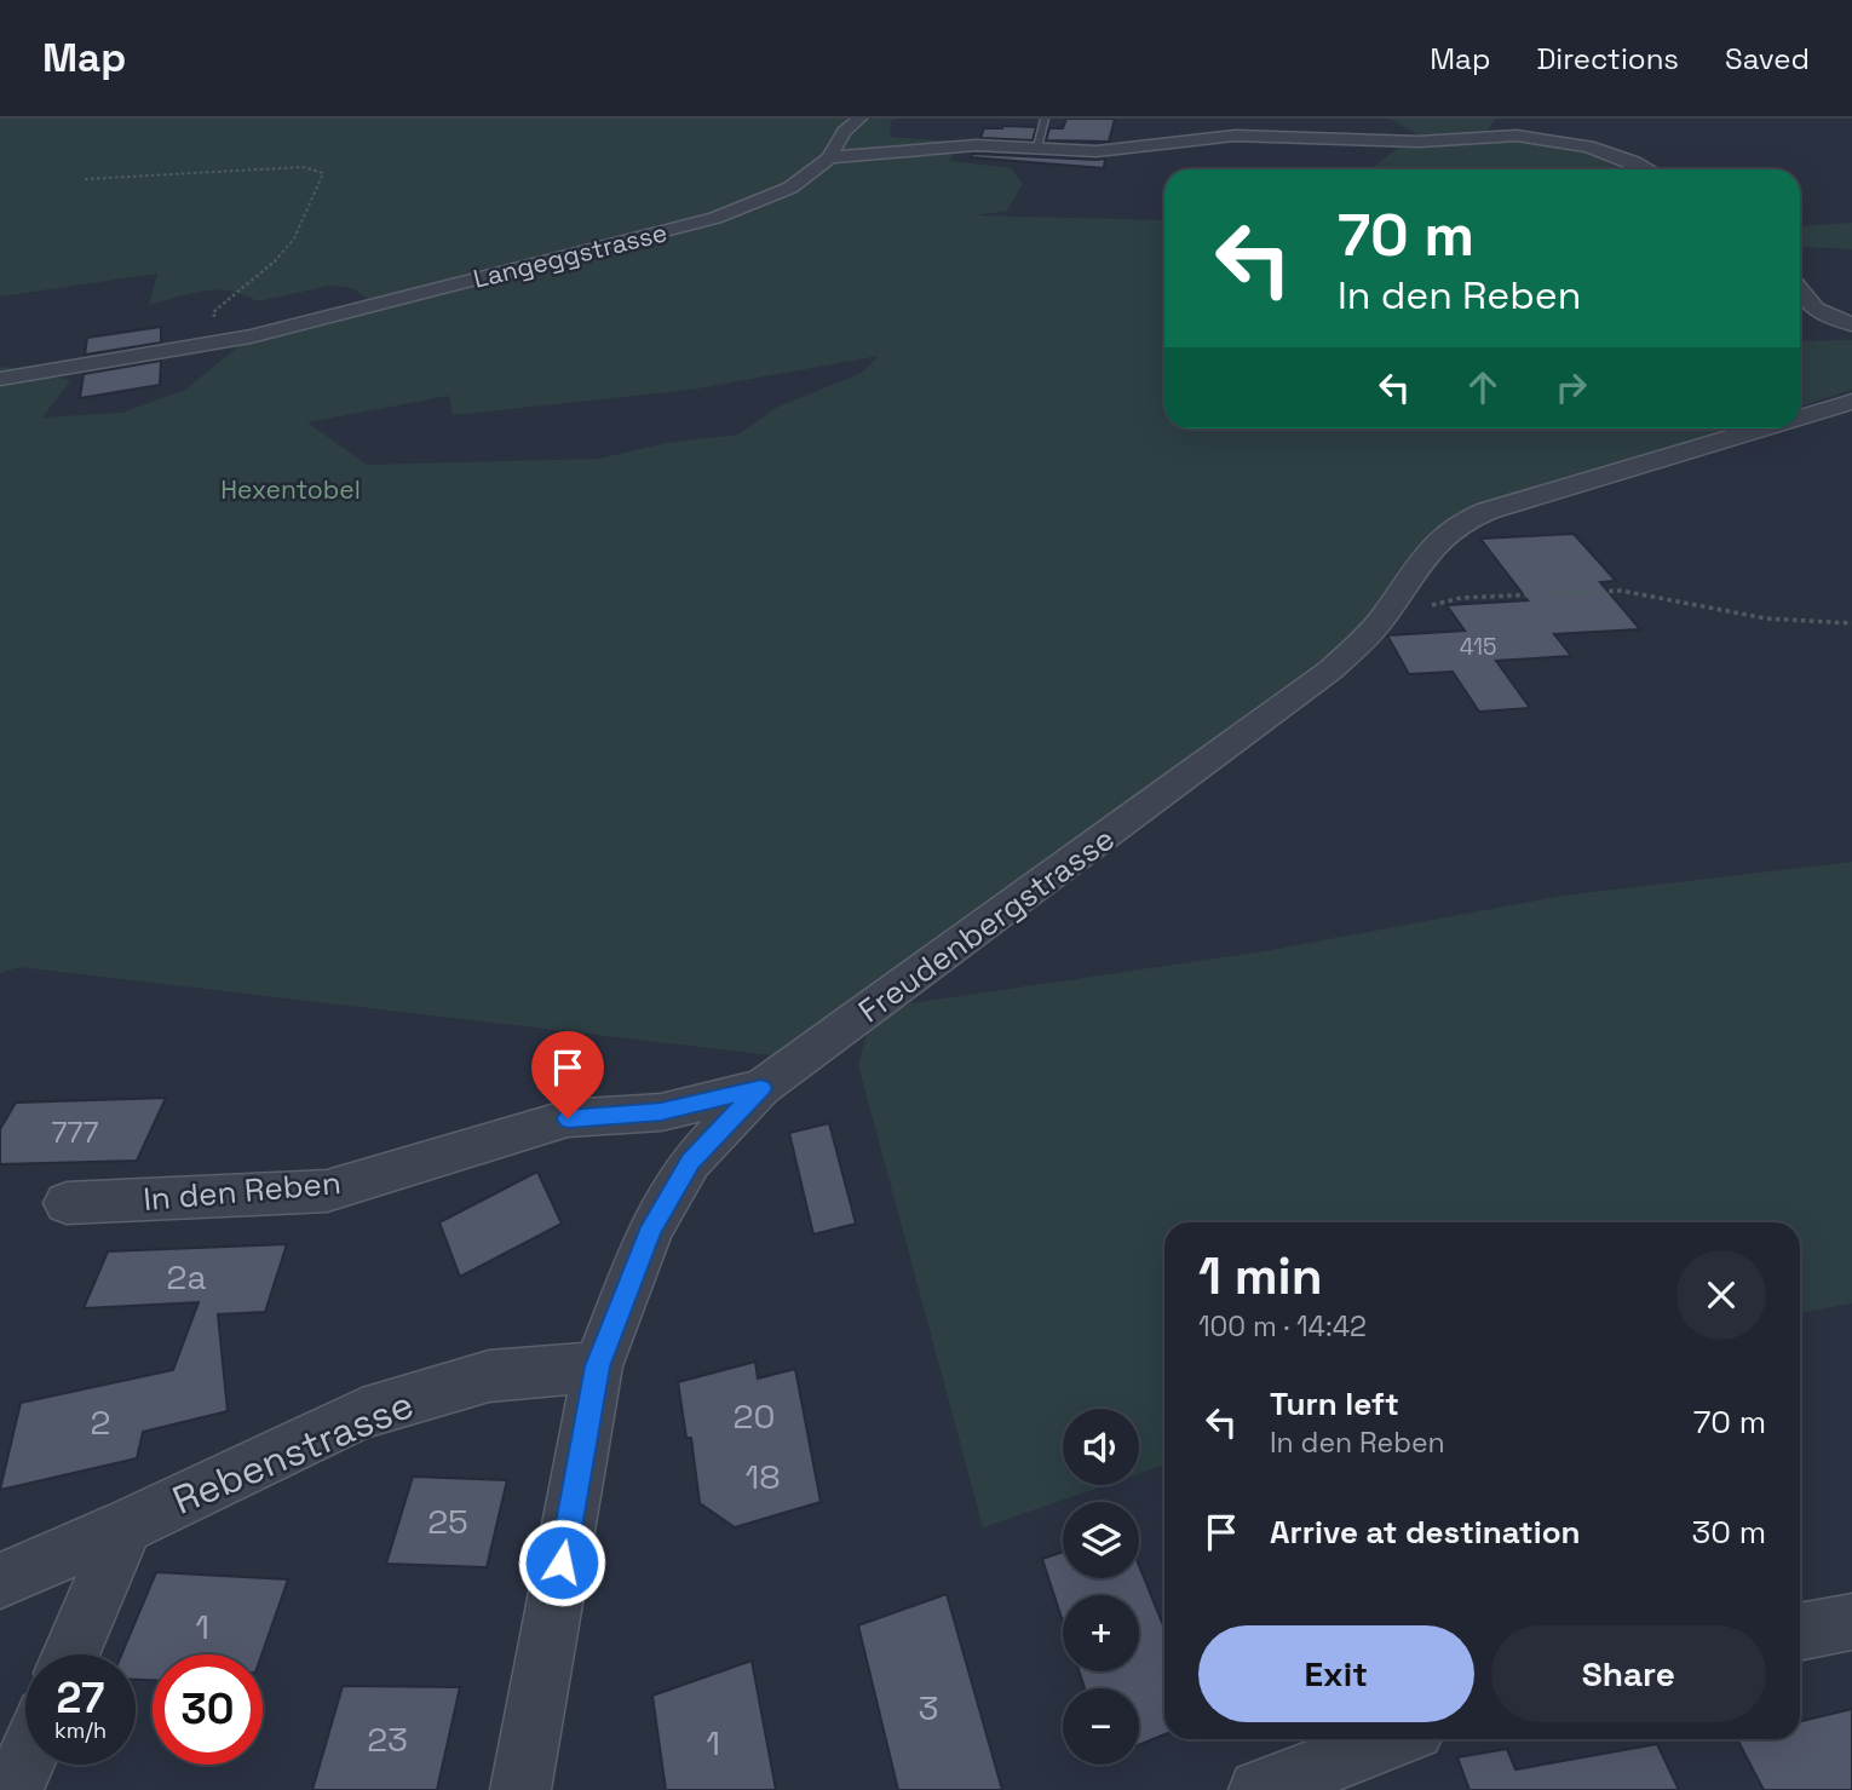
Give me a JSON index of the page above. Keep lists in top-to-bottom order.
{
  "streets": {
    "street": [
      "Langeggstrasse",
      "Freudenbergstrasse",
      "In den Reben",
      "Rebenstrasse"
    ]
  },
  "crossings": [
    ["Freudenbergstrasse", "In den Reben"],
    ["Freudenbergstrasse", "Rebenstrasse"]
  ],
  "parks": ["Hexentobel"],
  "house_numbers": [
    "415",
    "777",
    "2a",
    "20",
    "2",
    "18",
    "25",
    "1",
    "3",
    "23",
    "1"
  ],
  "page": {
    "header": "Map",
    "nav": ["Map", "Directions", "Saved"],
    "turn": ["70 m", "In den Reben"],
    "heading": ["1 min", "100 m · 14:42"],
    "list": [
      {
        "name": "Turn left",
        "note": "In den Reben",
        "value": "70 m"
      },
      {
        "name": "Arrive at destination",
        "value": "30 m"
      }
    ],
    "map_buttons": ["+", "−"],
    "buttons": ["Exit", "Share"],
    "speed": "27 km/h",
    "limit": "30"
  }
}
